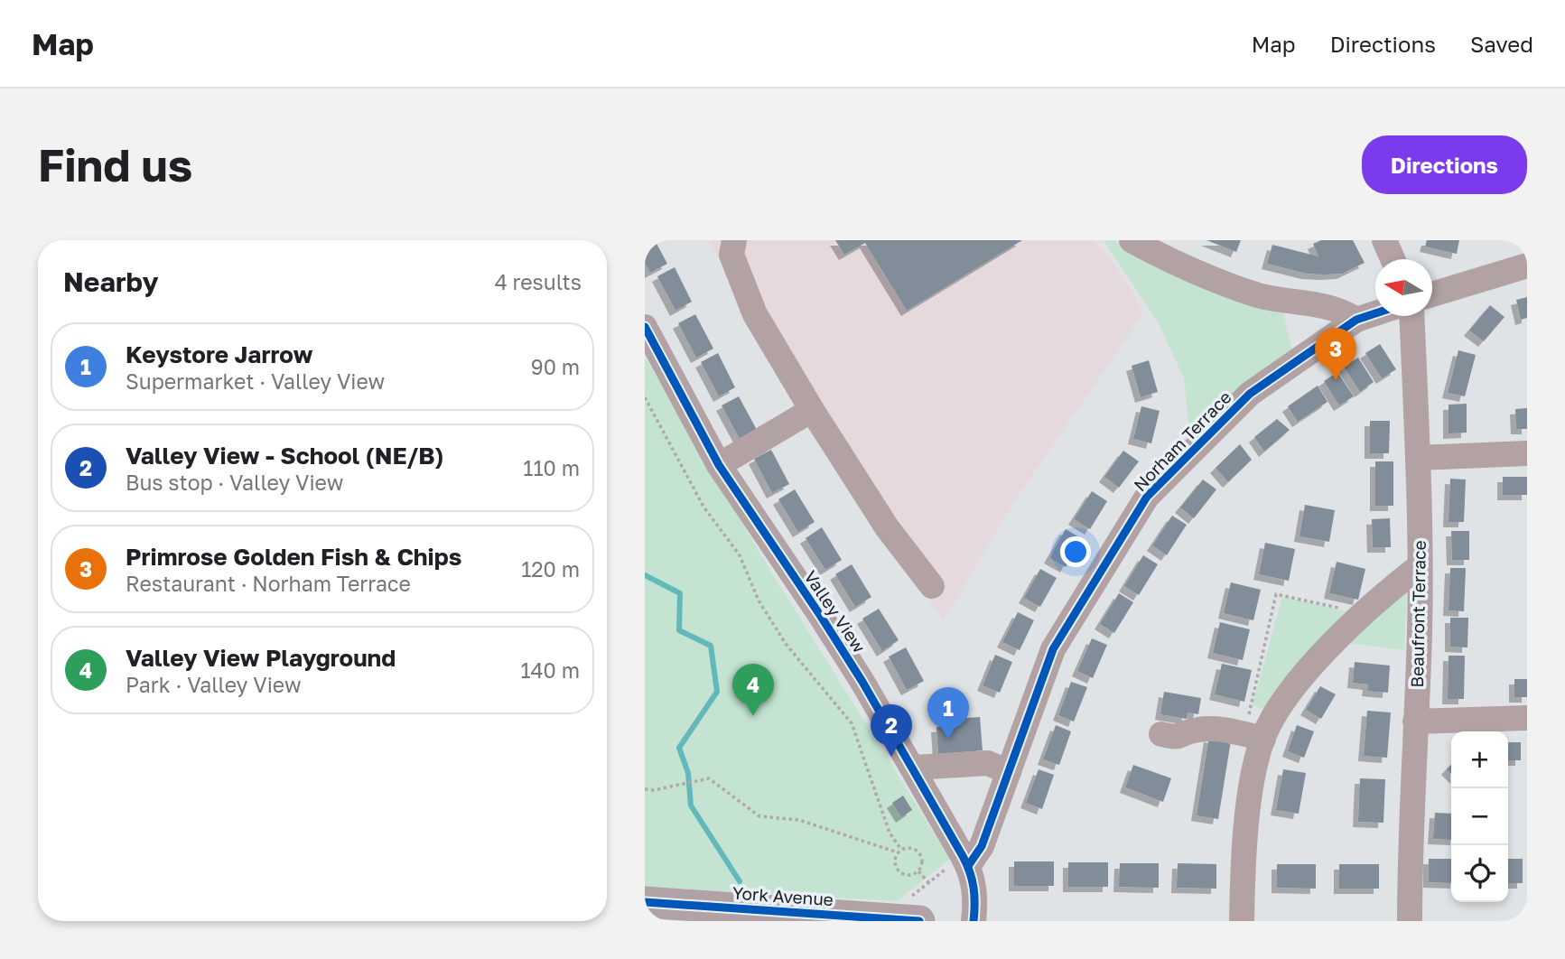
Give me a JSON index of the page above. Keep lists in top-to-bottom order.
{
  "streets": {
    "main road": ["York Avenue"],
    "street": ["Norham Terrace", "Valley View", "Beaufront Terrace"]
  },
  "crossings": [
    ["Norham Terrace", "Valley View"]
  ],
  "north": "left",
  "page": {
    "header": "Map",
    "nav": ["Map", "Directions", "Saved"],
    "buttons": "Directions",
    "title": "Find us",
    "heading": ["Nearby", "4 results"],
    "list": [
      {
        "mark": "1",
        "name": "Keystore Jarrow",
        "note": "Supermarket · Valley View",
        "value": "90 m"
      },
      {
        "mark": "2",
        "name": "Valley View - School (NE/B)",
        "note": "Bus stop · Valley View",
        "value": "110 m"
      },
      {
        "mark": "3",
        "name": "Primrose Golden Fish & Chips",
        "note": "Restaurant · Norham Terrace",
        "value": "120 m"
      },
      {
        "mark": "4",
        "name": "Valley View Playground",
        "note": "Park · Valley View",
        "value": "140 m"
      }
    ],
    "pins": [
      "3",
      "4",
      "1",
      "2"
    ],
    "map_buttons": ["+", "−"]
  }
}
